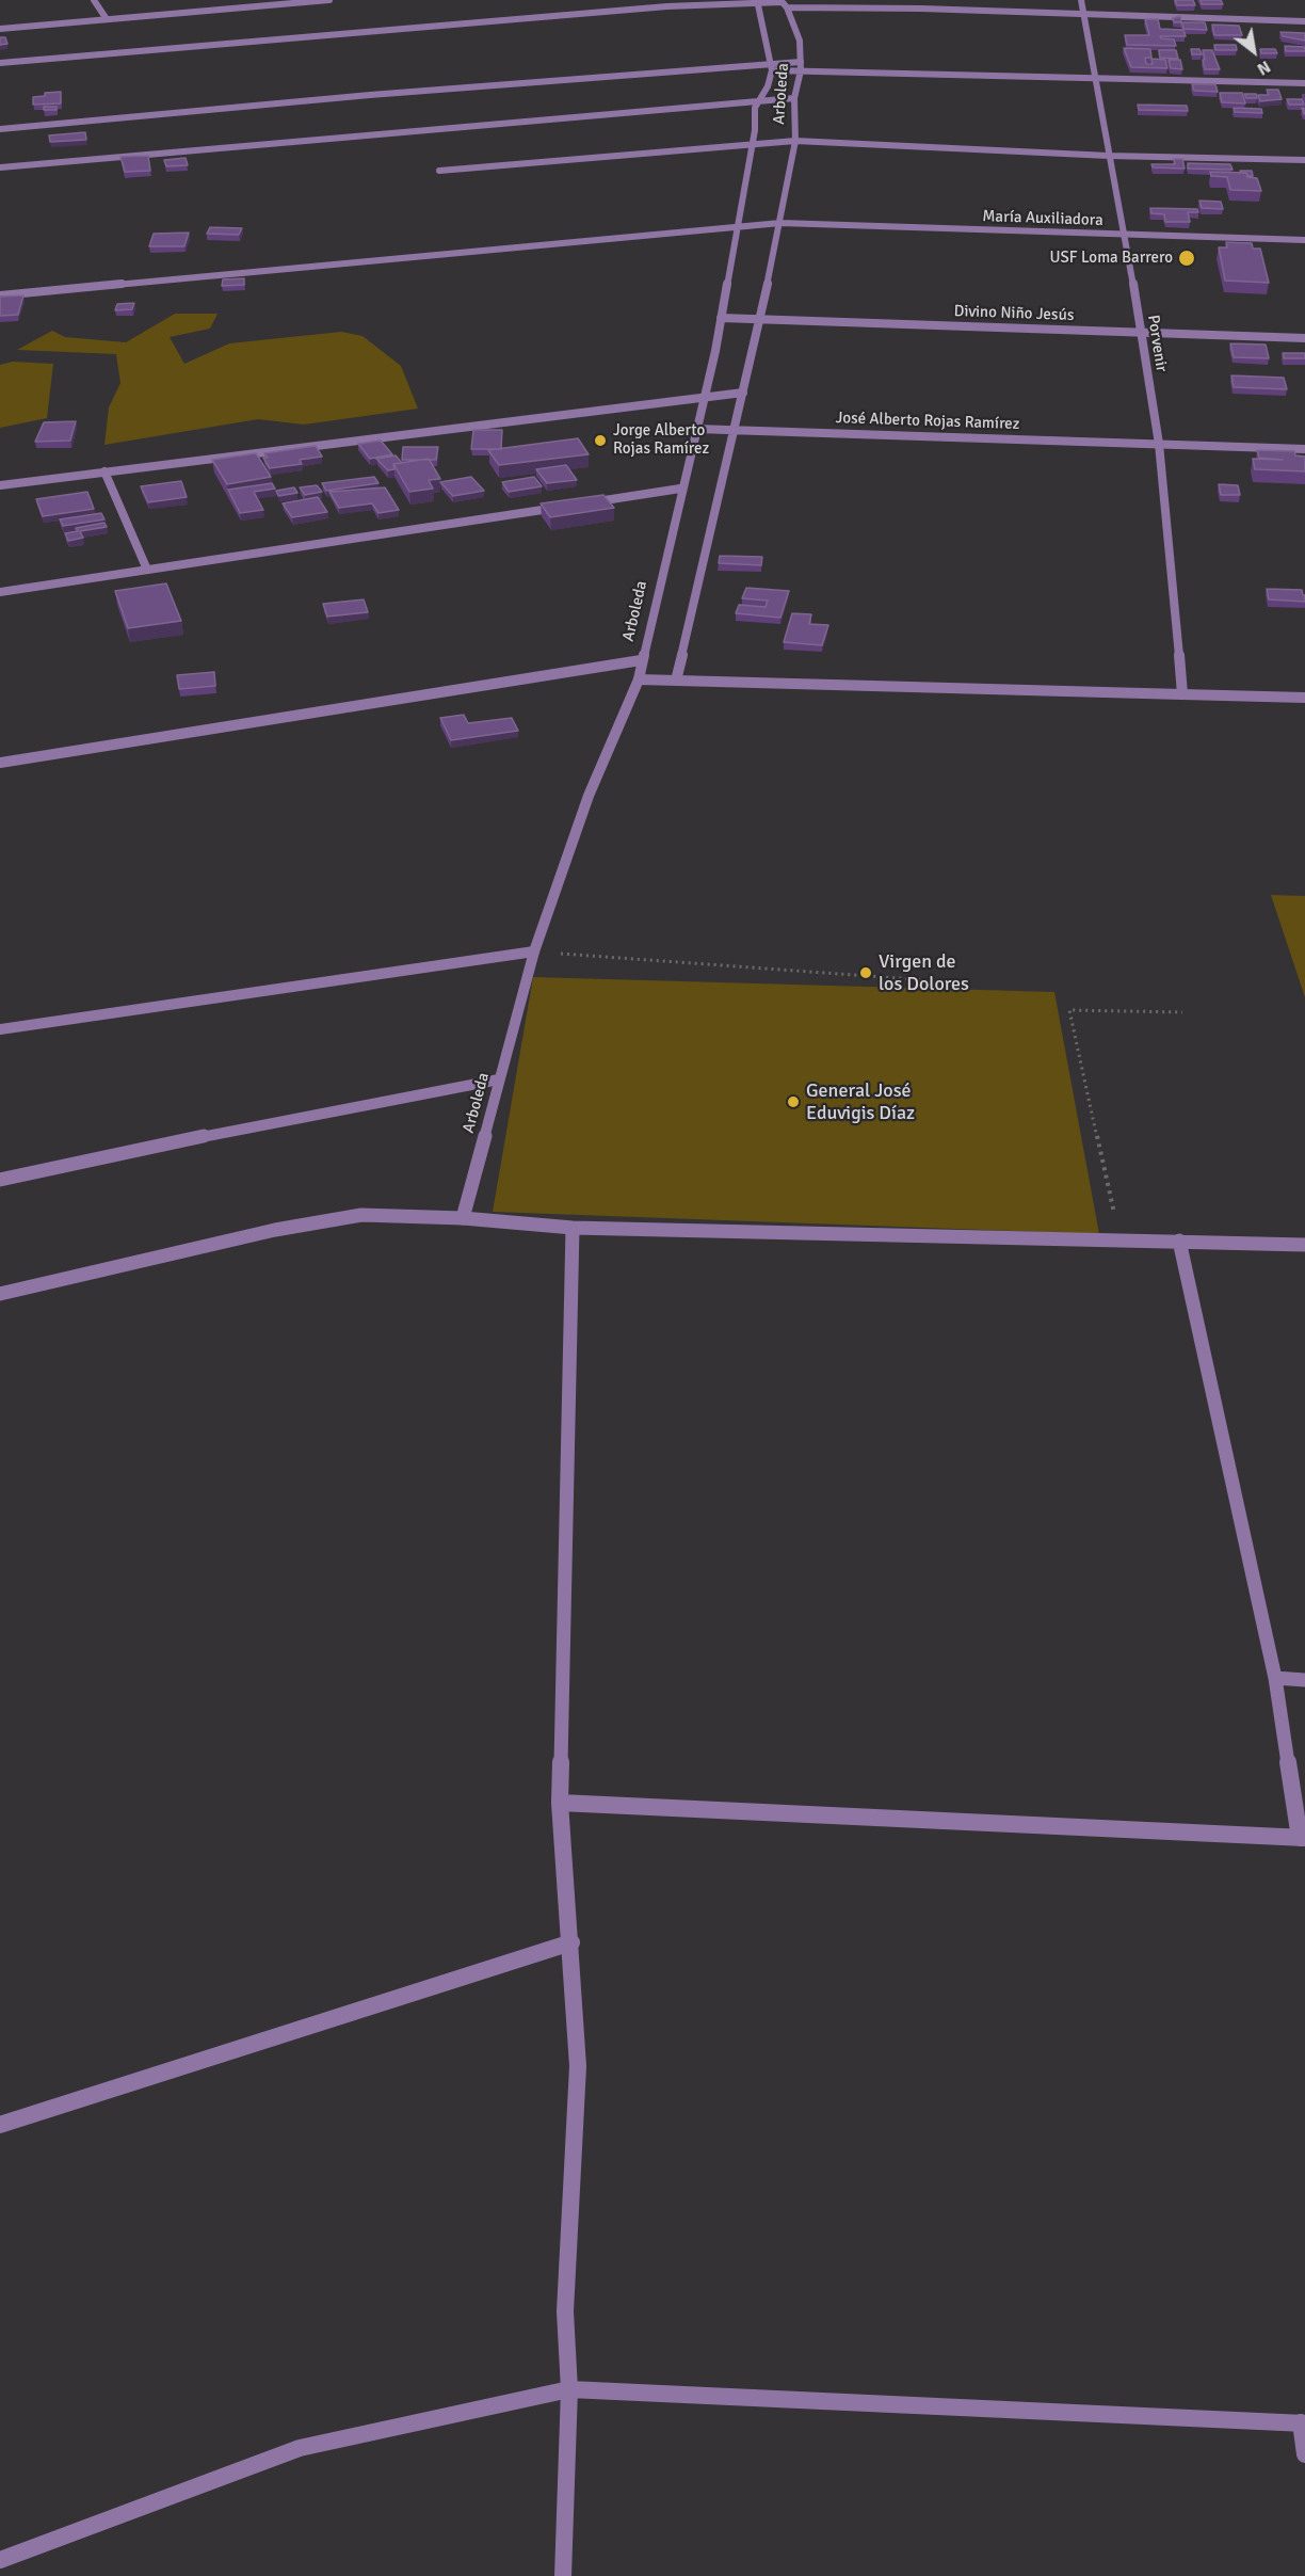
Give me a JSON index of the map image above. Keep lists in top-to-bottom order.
{
  "streets": {
    "street": [
      "Arboleda",
      "María Auxiliadora",
      "Divino Niño Jesús",
      "Porvenir",
      "José Alberto Rojas Ramírez"
    ]
  },
  "crossings": [
    ["Arboleda", "María Auxiliadora"],
    ["Arboleda", "Divino Niño Jesús"],
    ["Arboleda", "José Alberto Rojas Ramírez"],
    ["María Auxiliadora", "Porvenir"],
    ["Divino Niño Jesús", "Porvenir"],
    ["Porvenir", "José Alberto Rojas Ramírez"]
  ],
  "places": [
    "USF Loma Barrero",
    "Jorge Alberto Rojas Ramírez",
    "Virgen de los Dolores",
    "General José Eduvigis Díaz"
  ],
  "north": "bottom right"
}
